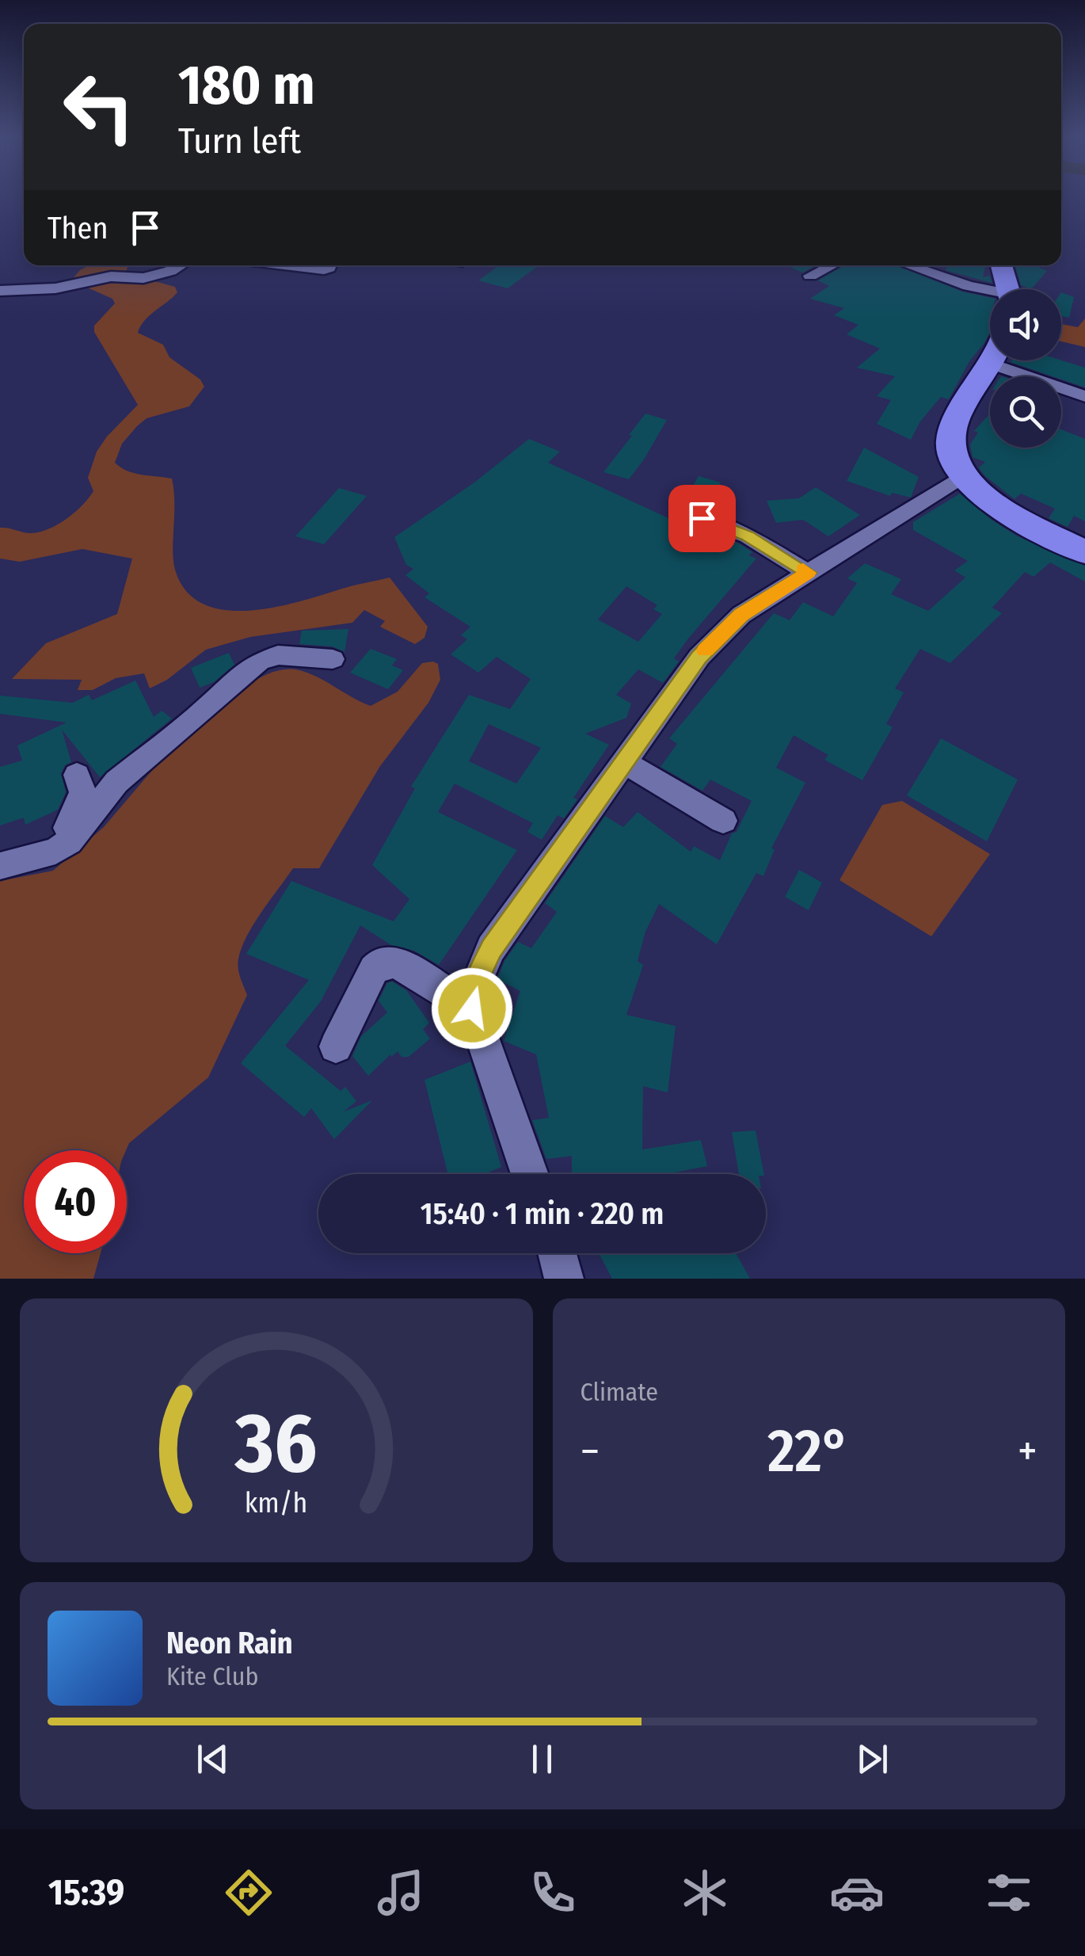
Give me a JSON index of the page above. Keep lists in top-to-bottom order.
{
  "page": {
    "turn": ["180 m", "Turn left"],
    "then": "Then",
    "limit": "40",
    "trip": "15:40 · 1 min · 220 m",
    "tile": "Climate",
    "heat": ["−", "22°", "+"],
    "song": ["Neon Rain", "Kite Club"],
    "tabs": "15:39",
    "gauge": ["36", "km/h"]
  }
}
